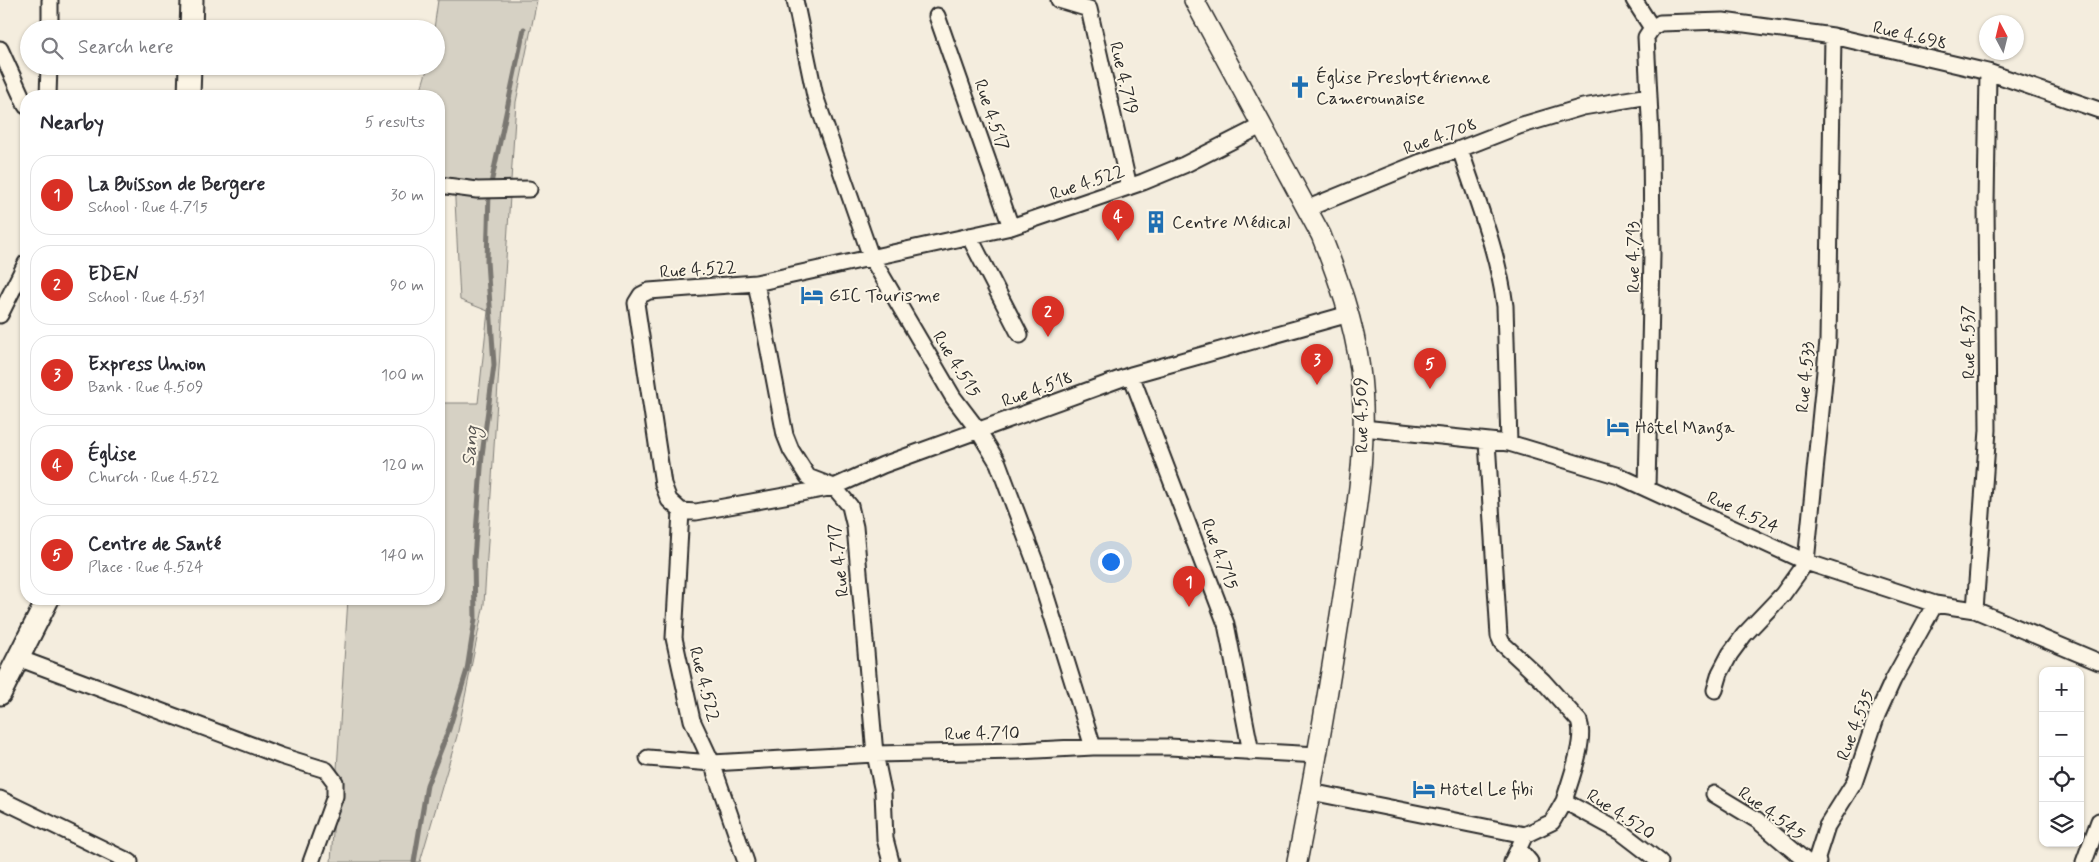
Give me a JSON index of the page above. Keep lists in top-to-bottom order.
{
  "streets": {
    "street": [
      "Rue 4.698",
      "Rue 4.719",
      "Rue 4.517",
      "Rue 4.708",
      "Rue 4.522",
      "Rue 4.713",
      "Rue 4.537",
      "Rue 4.515",
      "Rue 4.533",
      "Rue 4.518",
      "Rue 4.509",
      "Rue 4.524",
      "Rue 4.715",
      "Rue 4.717",
      "Rue 4.535",
      "Rue 4.710",
      "Rue 4.545",
      "Rue 4.520"
    ]
  },
  "crossings": [
    ["Rue 4.698", "Rue 4.713"],
    ["Rue 4.698", "Rue 4.537"],
    ["Rue 4.698", "Rue 4.533"],
    ["Rue 4.719", "Rue 4.522"],
    ["Rue 4.517", "Rue 4.522"],
    ["Rue 4.708", "Rue 4.713"],
    ["Rue 4.708", "Rue 4.509"],
    ["Rue 4.522", "Rue 4.515"],
    ["Rue 4.522", "Rue 4.518"],
    ["Rue 4.522", "Rue 4.509"],
    ["Rue 4.522", "Rue 4.717"],
    ["Rue 4.522", "Rue 4.710"],
    ["Rue 4.713", "Rue 4.524"],
    ["Rue 4.537", "Rue 4.524"],
    ["Rue 4.515", "Rue 4.518"],
    ["Rue 4.515", "Rue 4.710"],
    ["Rue 4.533", "Rue 4.524"],
    ["Rue 4.518", "Rue 4.509"],
    ["Rue 4.518", "Rue 4.715"],
    ["Rue 4.518", "Rue 4.717"],
    ["Rue 4.509", "Rue 4.524"],
    ["Rue 4.509", "Rue 4.710"],
    ["Rue 4.524", "Rue 4.535"],
    ["Rue 4.715", "Rue 4.710"],
    ["Rue 4.717", "Rue 4.710"]
  ],
  "water": ["Sang"],
  "places": {
    "church": ["Église Presbytérienne Camerounaise"],
    "building": ["Centre Médical"],
    "hotel": ["GIC Tourisme", "Hôtel Manga", "Hôtel Le fibi"]
  },
  "north": "top",
  "page": {
    "search": "Search here",
    "heading": ["Nearby", "5 results"],
    "list": [
      {
        "mark": "1",
        "name": "La Buisson de Bergere",
        "note": "School · Rue 4.715",
        "value": "30 m"
      },
      {
        "mark": "2",
        "name": "EDEN",
        "note": "School · Rue 4.531",
        "value": "90 m"
      },
      {
        "mark": "3",
        "name": "Express Union",
        "note": "Bank · Rue 4.509",
        "value": "100 m"
      },
      {
        "mark": "4",
        "name": "Église",
        "note": "Church · Rue 4.522",
        "value": "120 m"
      },
      {
        "mark": "5",
        "name": "Centre de Santé",
        "note": "Place · Rue 4.524",
        "value": "140 m"
      }
    ],
    "pins": [
      "4",
      "2",
      "3",
      "5",
      "1"
    ],
    "map_buttons": ["+", "−"]
  }
}
